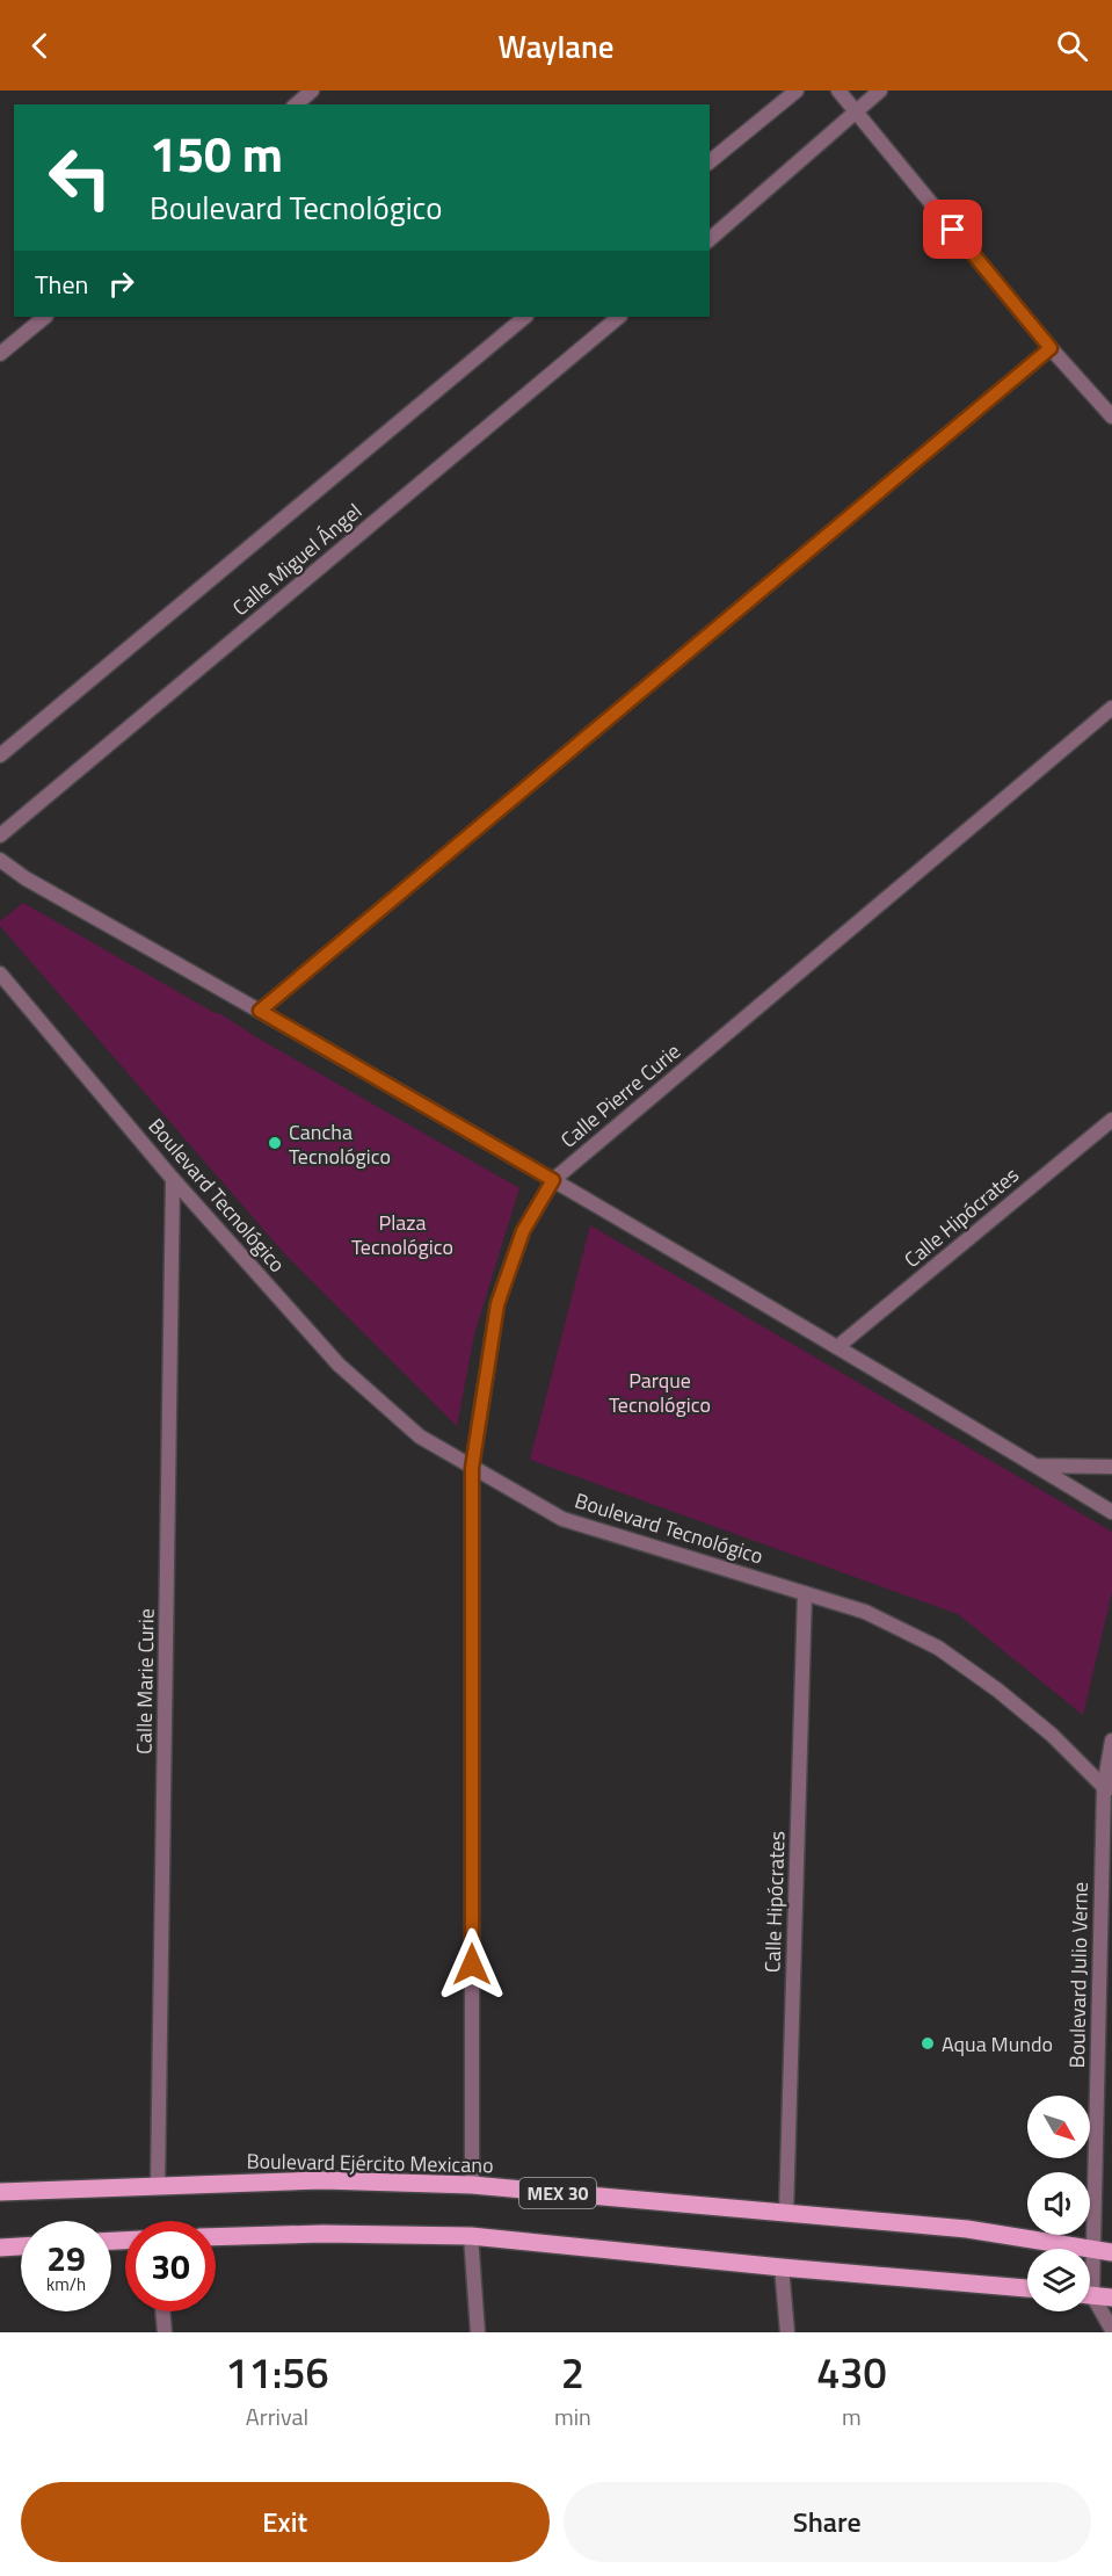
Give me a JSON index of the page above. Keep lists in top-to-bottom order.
{
  "streets": {
    "main road": ["Boulevard Ejército Mexicano", "MEX 30"],
    "street": [
      "Calle Miguel Ángel",
      "Calle Pierre Curie",
      "Boulevard Tecnológico",
      "Calle Hipócrates",
      "Calle Marie Curie",
      "Boulevard Julio Verne"
    ]
  },
  "crossings": [
    ["Calle Pierre Curie", "Boulevard Tecnológico"],
    ["Calle Pierre Curie", "Boulevard Ejército Mexicano"],
    ["Boulevard Tecnológico", "Calle Hipócrates"],
    ["Boulevard Tecnológico", "Calle Marie Curie"],
    ["Boulevard Tecnológico", "Boulevard Julio Verne"],
    ["Calle Hipócrates", "Boulevard Ejército Mexicano"],
    ["Calle Marie Curie", "Boulevard Ejército Mexicano"],
    ["Boulevard Julio Verne", "Boulevard Ejército Mexicano"]
  ],
  "parks": ["Plaza Tecnológico", "Parque Tecnológico"],
  "places": ["Cancha Tecnológico", "Aqua Mundo"],
  "north": "bottom right",
  "page": {
    "header": "Waylane",
    "turn": ["150 m", "Boulevard Tecnológico"],
    "then": "Then",
    "speed": "29 km/h",
    "limit": "30",
    "eta": [
      "11:56",
      "Arrival",
      "2",
      "min",
      "430",
      "m"
    ],
    "buttons": ["Exit", "Share"]
  }
}
